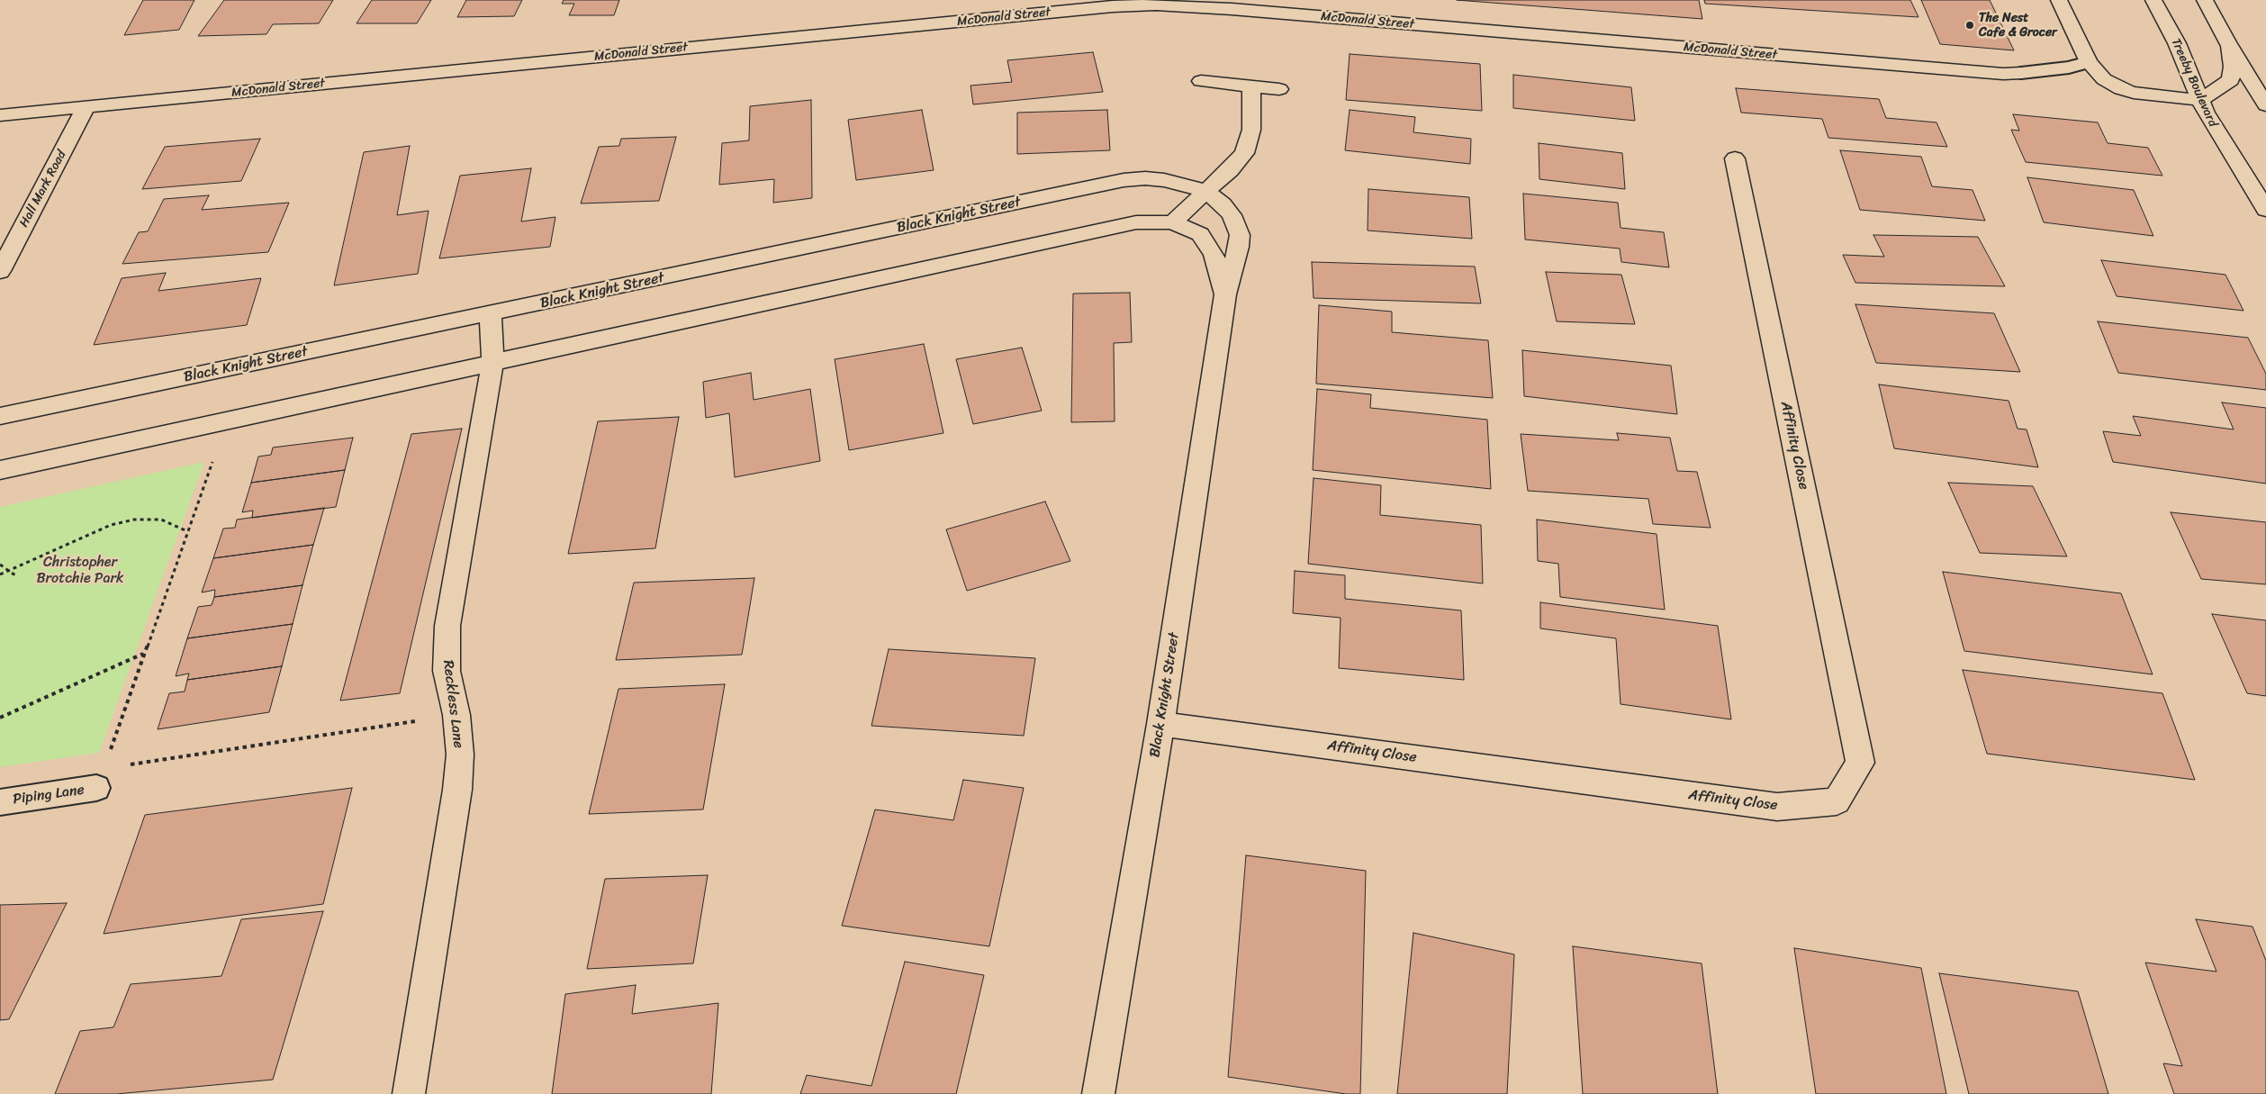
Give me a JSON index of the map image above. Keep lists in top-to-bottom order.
{
  "streets": {
    "street": [
      "McDonald Street",
      "Treeby Boulevard",
      "Hall Mark Road",
      "Black Knight Street",
      "Affinity Close",
      "Reckless Lane"
    ],
    "lane": ["Piping Lane"]
  },
  "crossings": [
    ["McDonald Street", "Hall Mark Road"],
    ["Black Knight Street", "Affinity Close"],
    ["Black Knight Street", "Reckless Lane"]
  ],
  "parks": ["Christopher Brotchie Park"],
  "places": ["The Nest Cafe & Grocer"]
}
